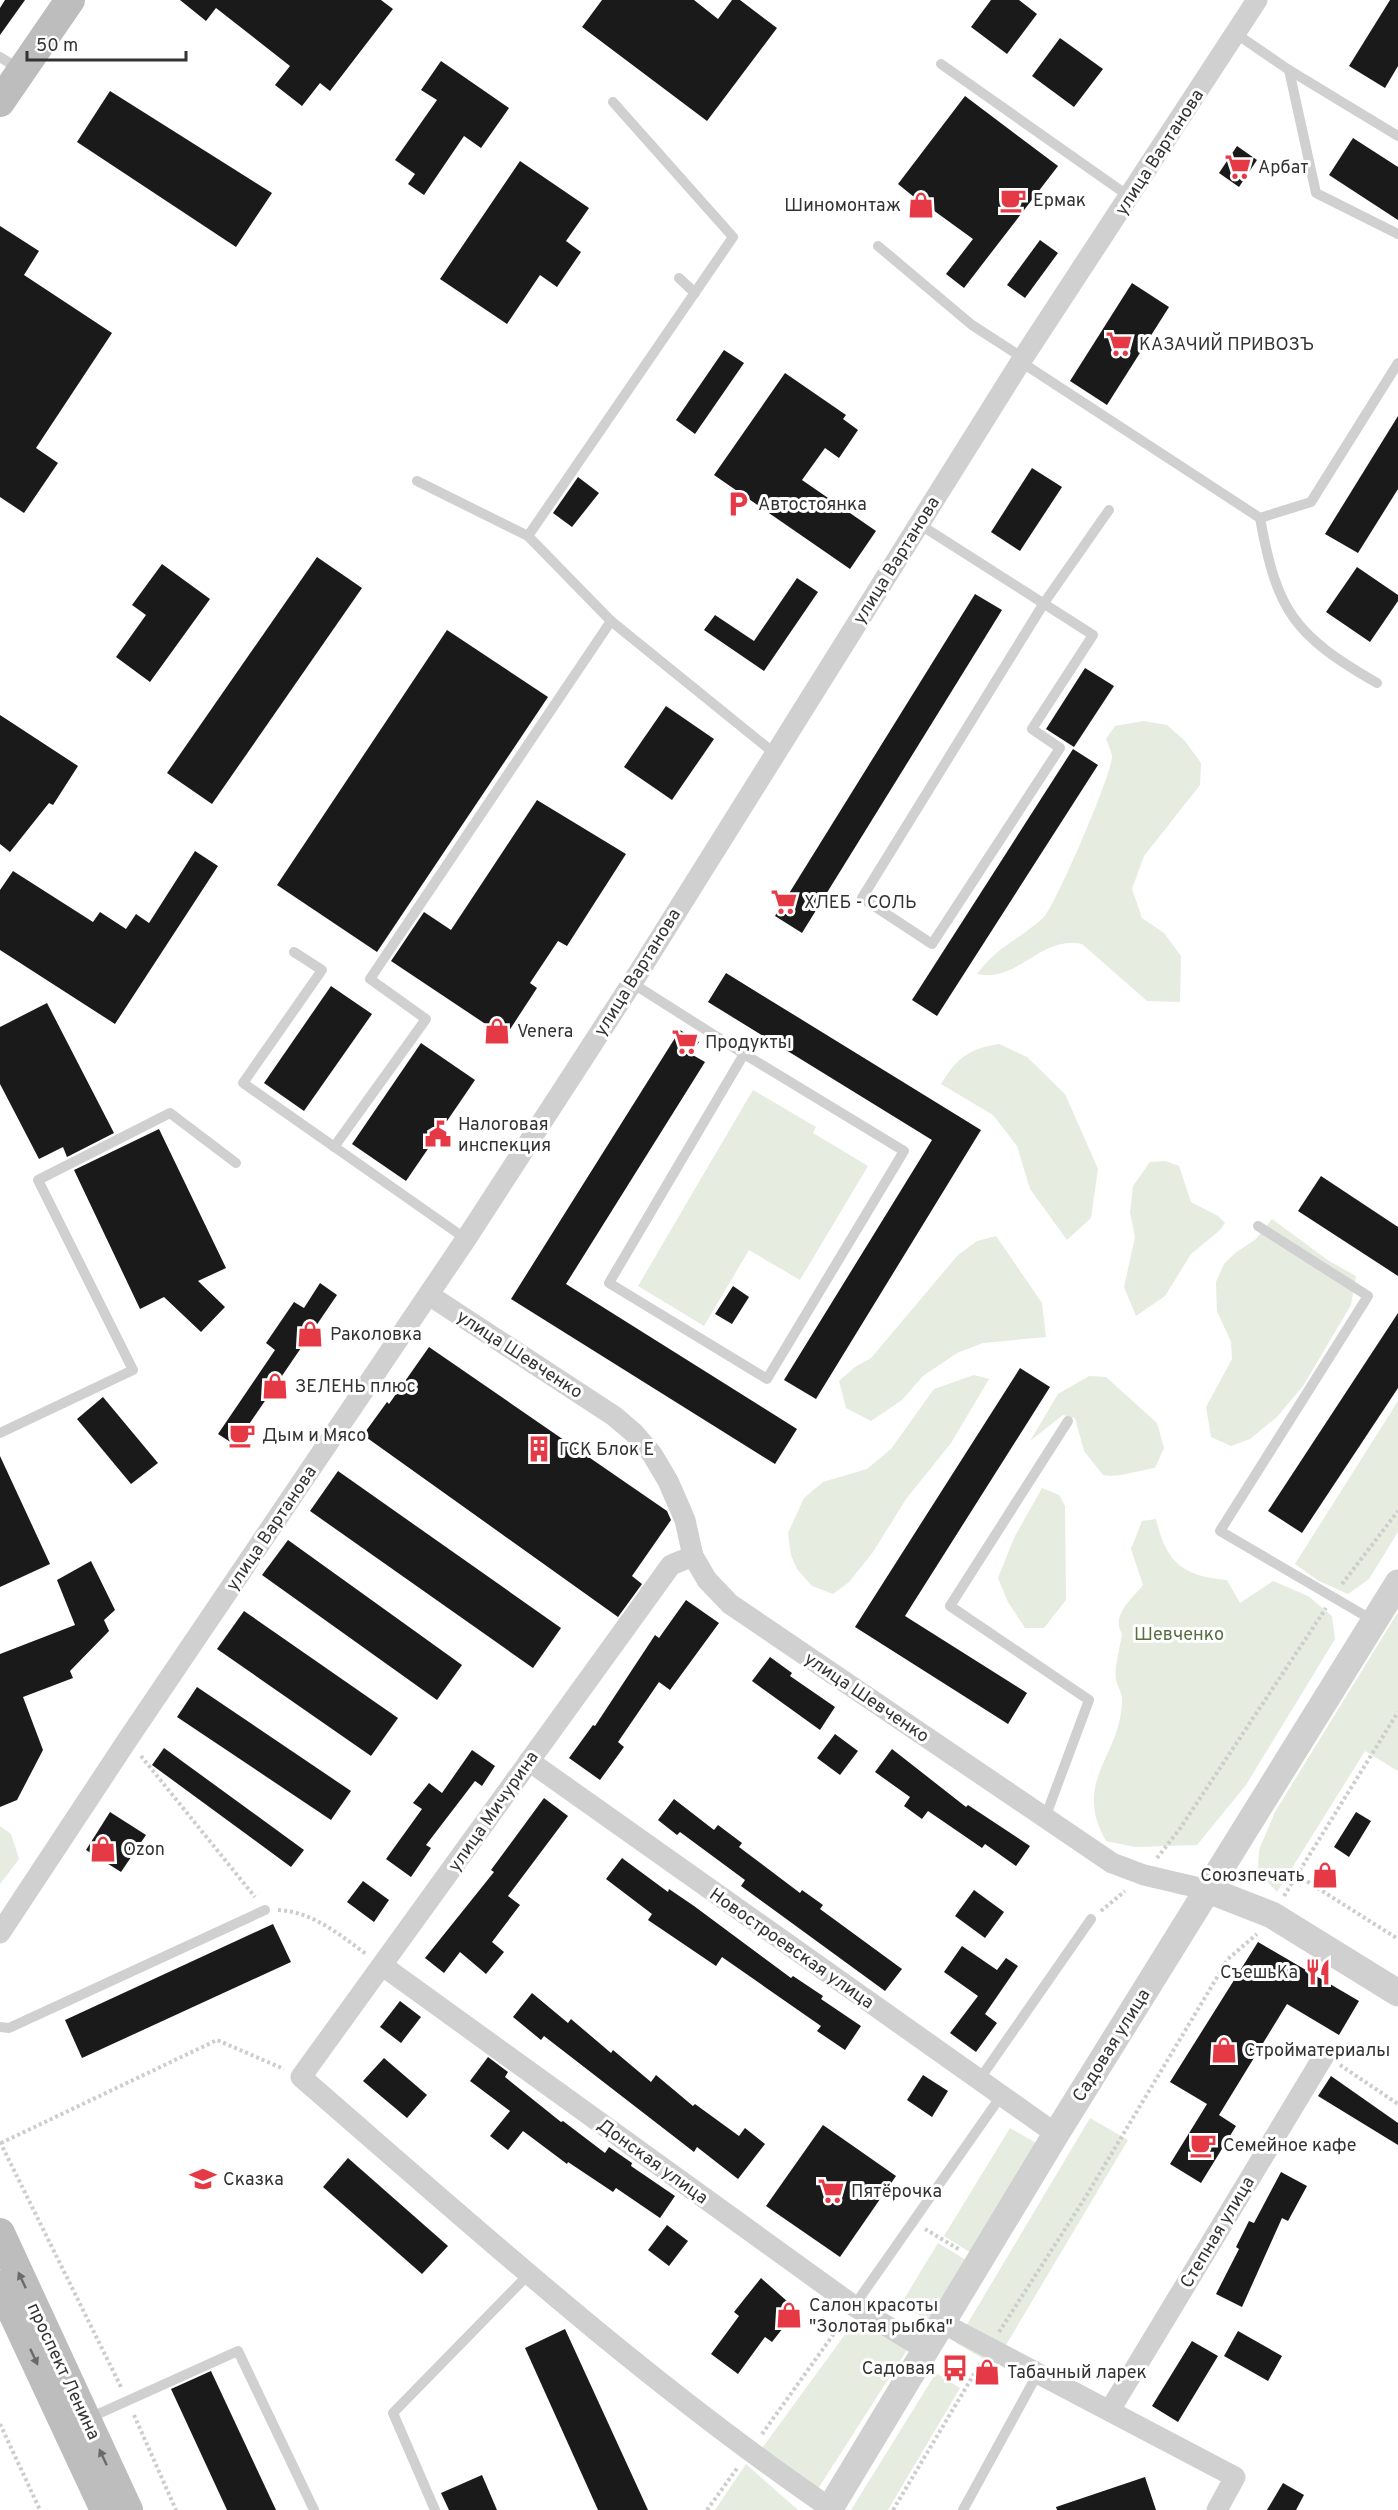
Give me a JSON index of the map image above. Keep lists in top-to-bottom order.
{
  "streets": {
    "main road": ["проспект Ленина"],
    "street": [
      "улица Вартанова",
      "улица Шевченко",
      "улица Мичурина",
      "Новостроевская улица",
      "Садовая улица",
      "Донская улица",
      "Степная улица"
    ]
  },
  "crossings": [
    ["улица Вартанова", "улица Шевченко"],
    ["улица Шевченко", "улица Мичурина"],
    ["улица Шевченко", "Садовая улица"],
    ["улица Мичурина", "Новостроевская улица"],
    ["улица Мичурина", "Донская улица"],
    ["Новостроевская улица", "Садовая улица"],
    ["Садовая улица", "Донская улица"]
  ],
  "parks": ["Шевченко"],
  "places": {
    "supermarket": [
      "Арбат",
      "КАЗАЧИЙ ПРИВОЗЪ",
      "ХЛЕБ - СОЛЬ",
      "Продукты",
      "Пятёрочка"
    ],
    "cafe": ["Ермак", "Дым и Мясо", "Семейное кафе"],
    "shop": [
      "Шиномонтаж",
      "Venera",
      "Раколовка",
      "ЗЕЛЕНЬ плюс",
      "Ozon",
      "Союзпечать",
      "Стройматериалы",
      "Салон красоты \"Золотая рыбка\"",
      "Табачный ларек"
    ],
    "parking": ["Автостоянка"],
    "public building": ["Налоговая инспекция"],
    "building": ["ГСК Блок Е"],
    "restaurant": ["СъешьКа"],
    "school or university": ["Сказка"],
    "bus stop": ["Садовая"]
  },
  "scale_bar": "50 m"
}
